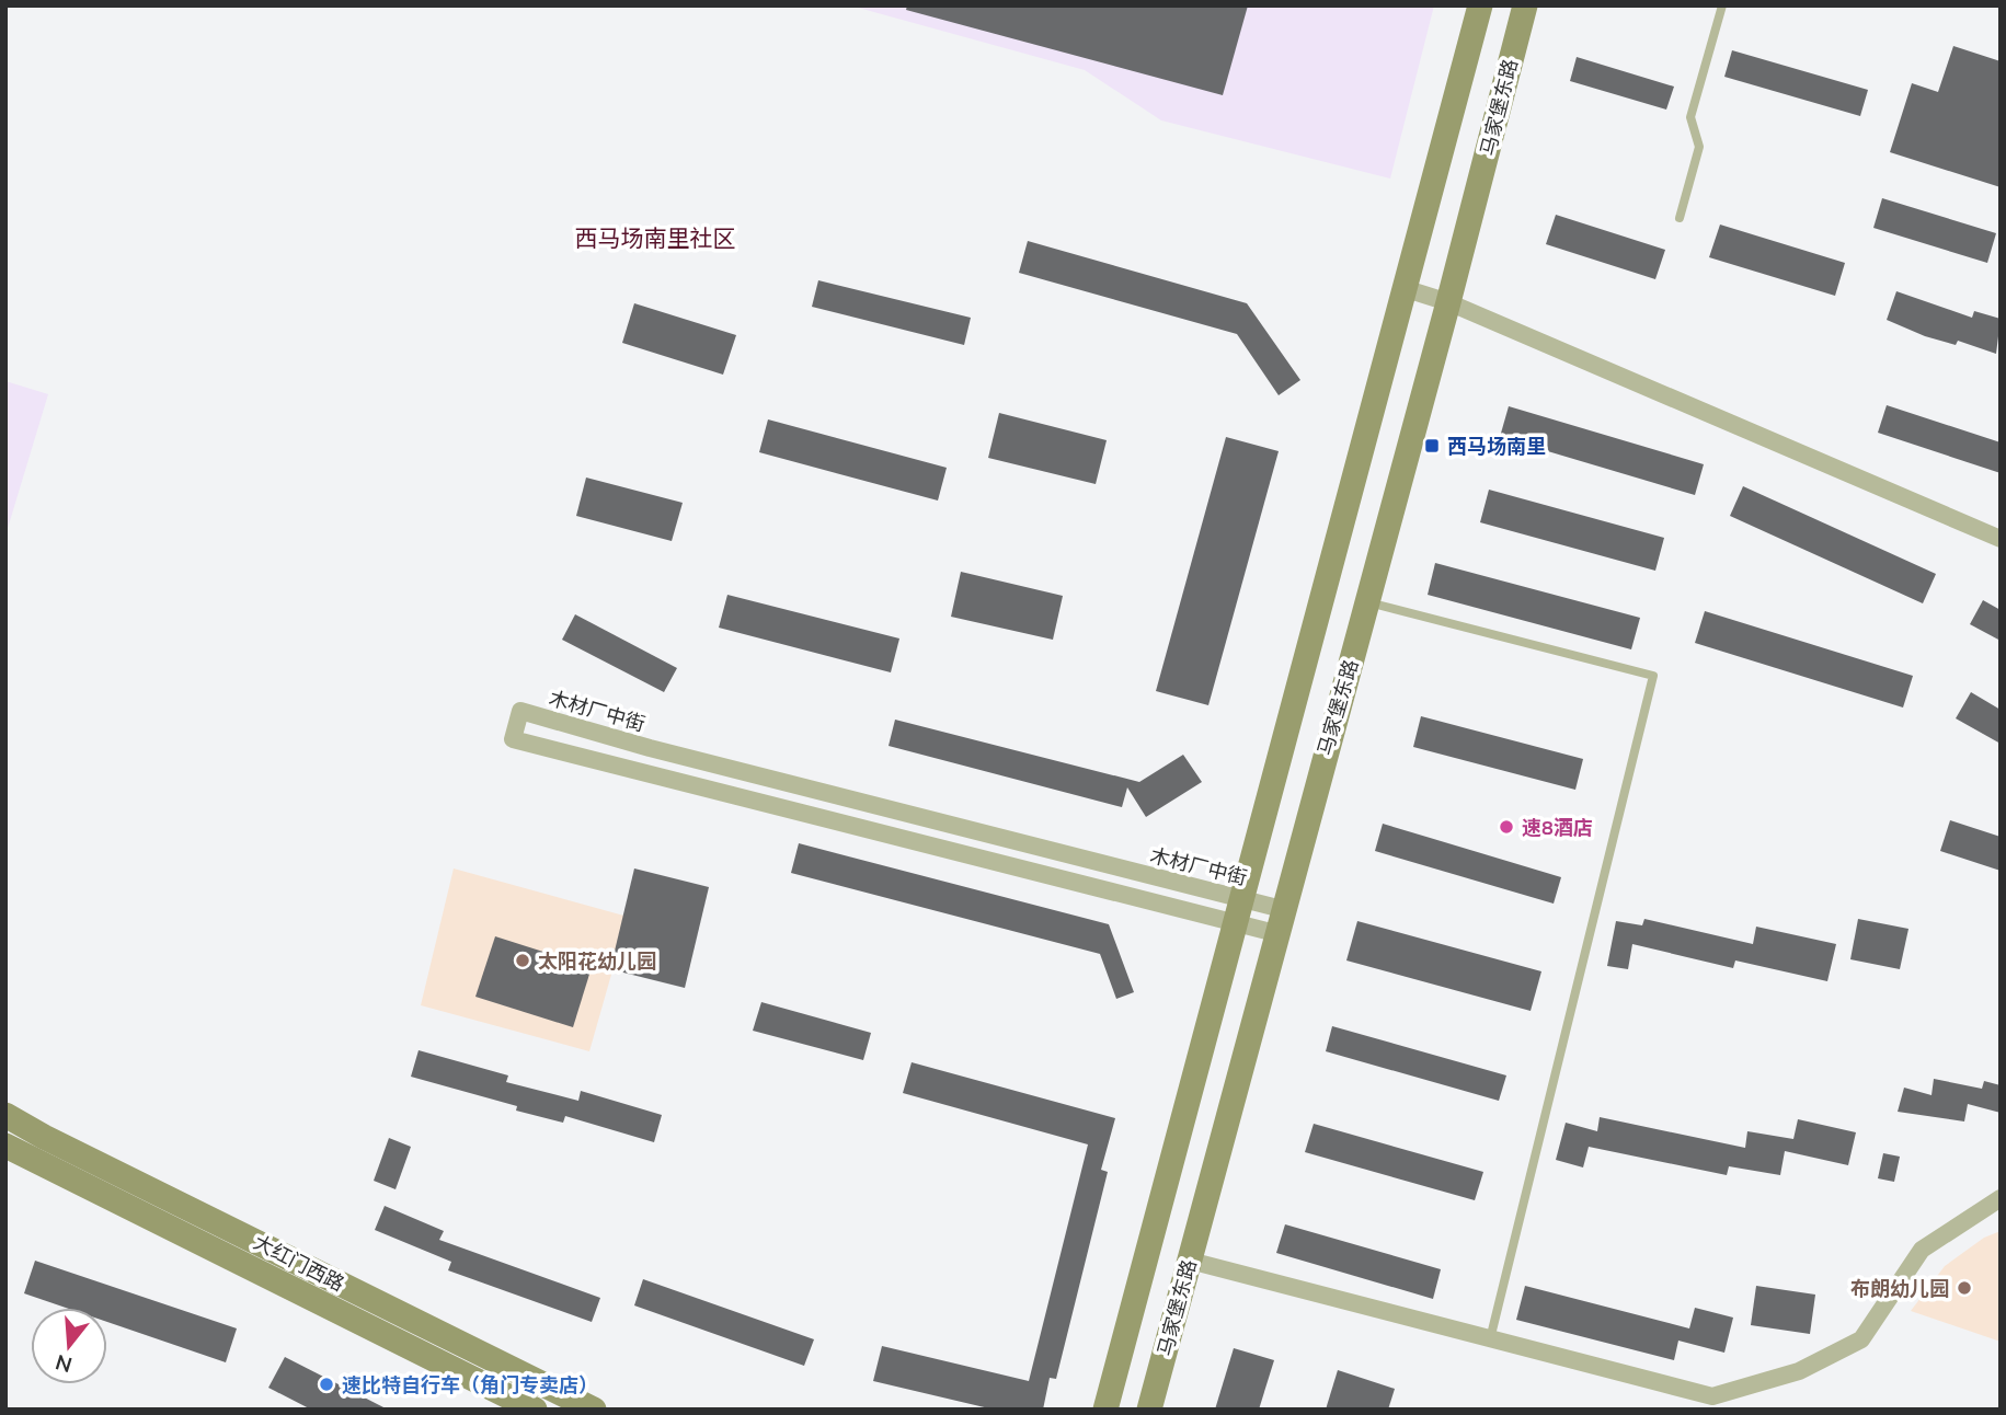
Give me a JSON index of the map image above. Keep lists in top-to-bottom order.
{
  "streets": {
    "main road": ["马家堡东路", "大红门西路"],
    "street": ["木材厂中街"]
  },
  "crossings": [
    ["马家堡东路", "木材厂中街"]
  ],
  "districts": ["西马场南里社区"],
  "places": {
    "transit": ["西马场南里"],
    "other": [
      "速8酒店",
      "太阳花幼儿园",
      "布朗幼儿园",
      "速比特自行车（角门专卖店）"
    ]
  },
  "north": "bottom"
}
